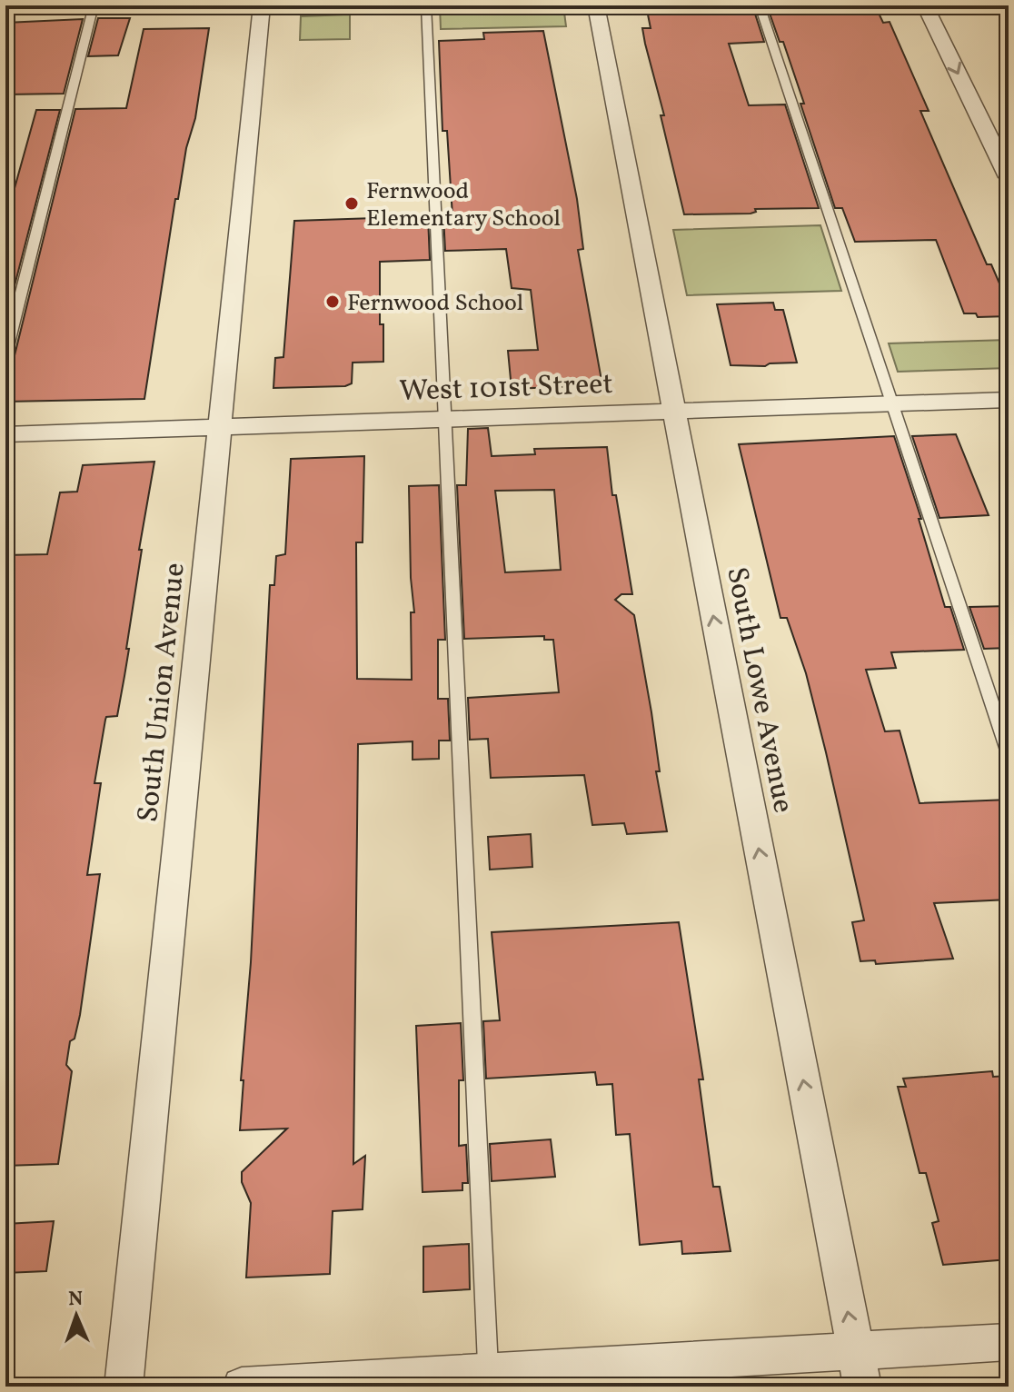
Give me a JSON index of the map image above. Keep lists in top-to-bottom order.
{
  "streets": {
    "street": ["West 101st Street", "South Lowe Avenue", "South Union Avenue"]
  },
  "crossings": [
    ["West 101st Street", "South Lowe Avenue"],
    ["West 101st Street", "South Union Avenue"]
  ],
  "one_way": ["South Lowe Avenue"],
  "places": ["Fernwood Elementary School", "Fernwood School"],
  "north": "top"
}
